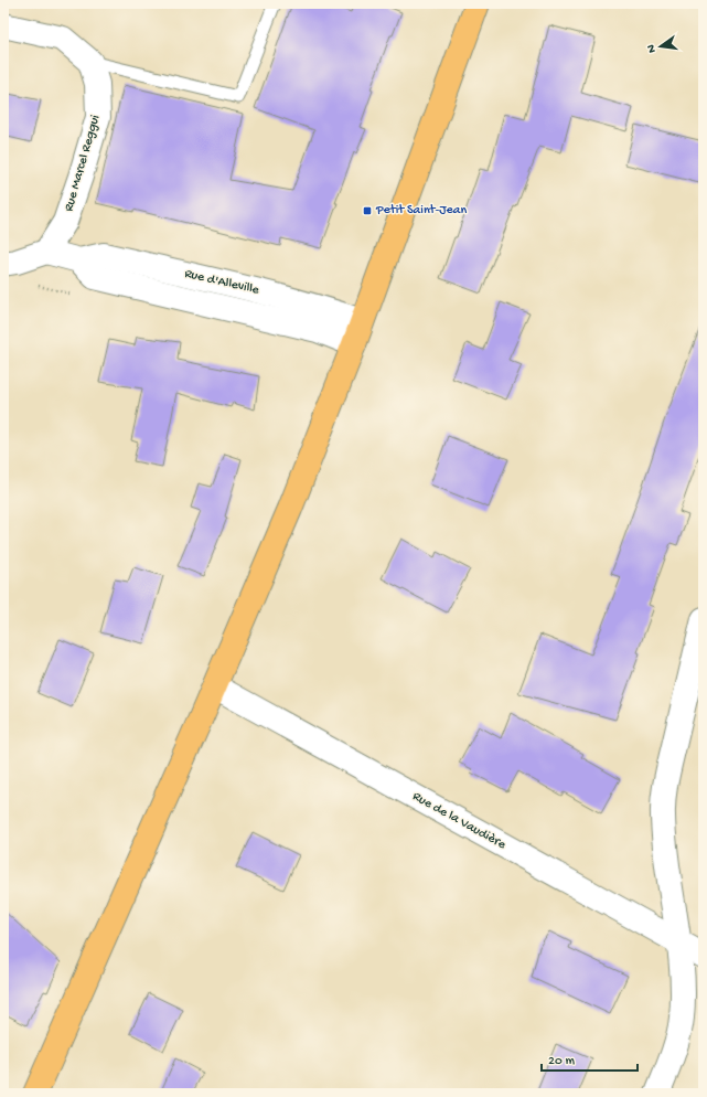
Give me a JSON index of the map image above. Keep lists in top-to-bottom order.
{
  "streets": {
    "street": ["Rue Marcel Reggui", "Rue d'Alleville", "Rue de la Vaudière"]
  },
  "crossings": [
    ["Rue Marcel Reggui", "Rue d'Alleville"]
  ],
  "places": {
    "transit": ["Petit Saint-Jean"]
  },
  "scale_bar": "20 m",
  "north": "left"
}
